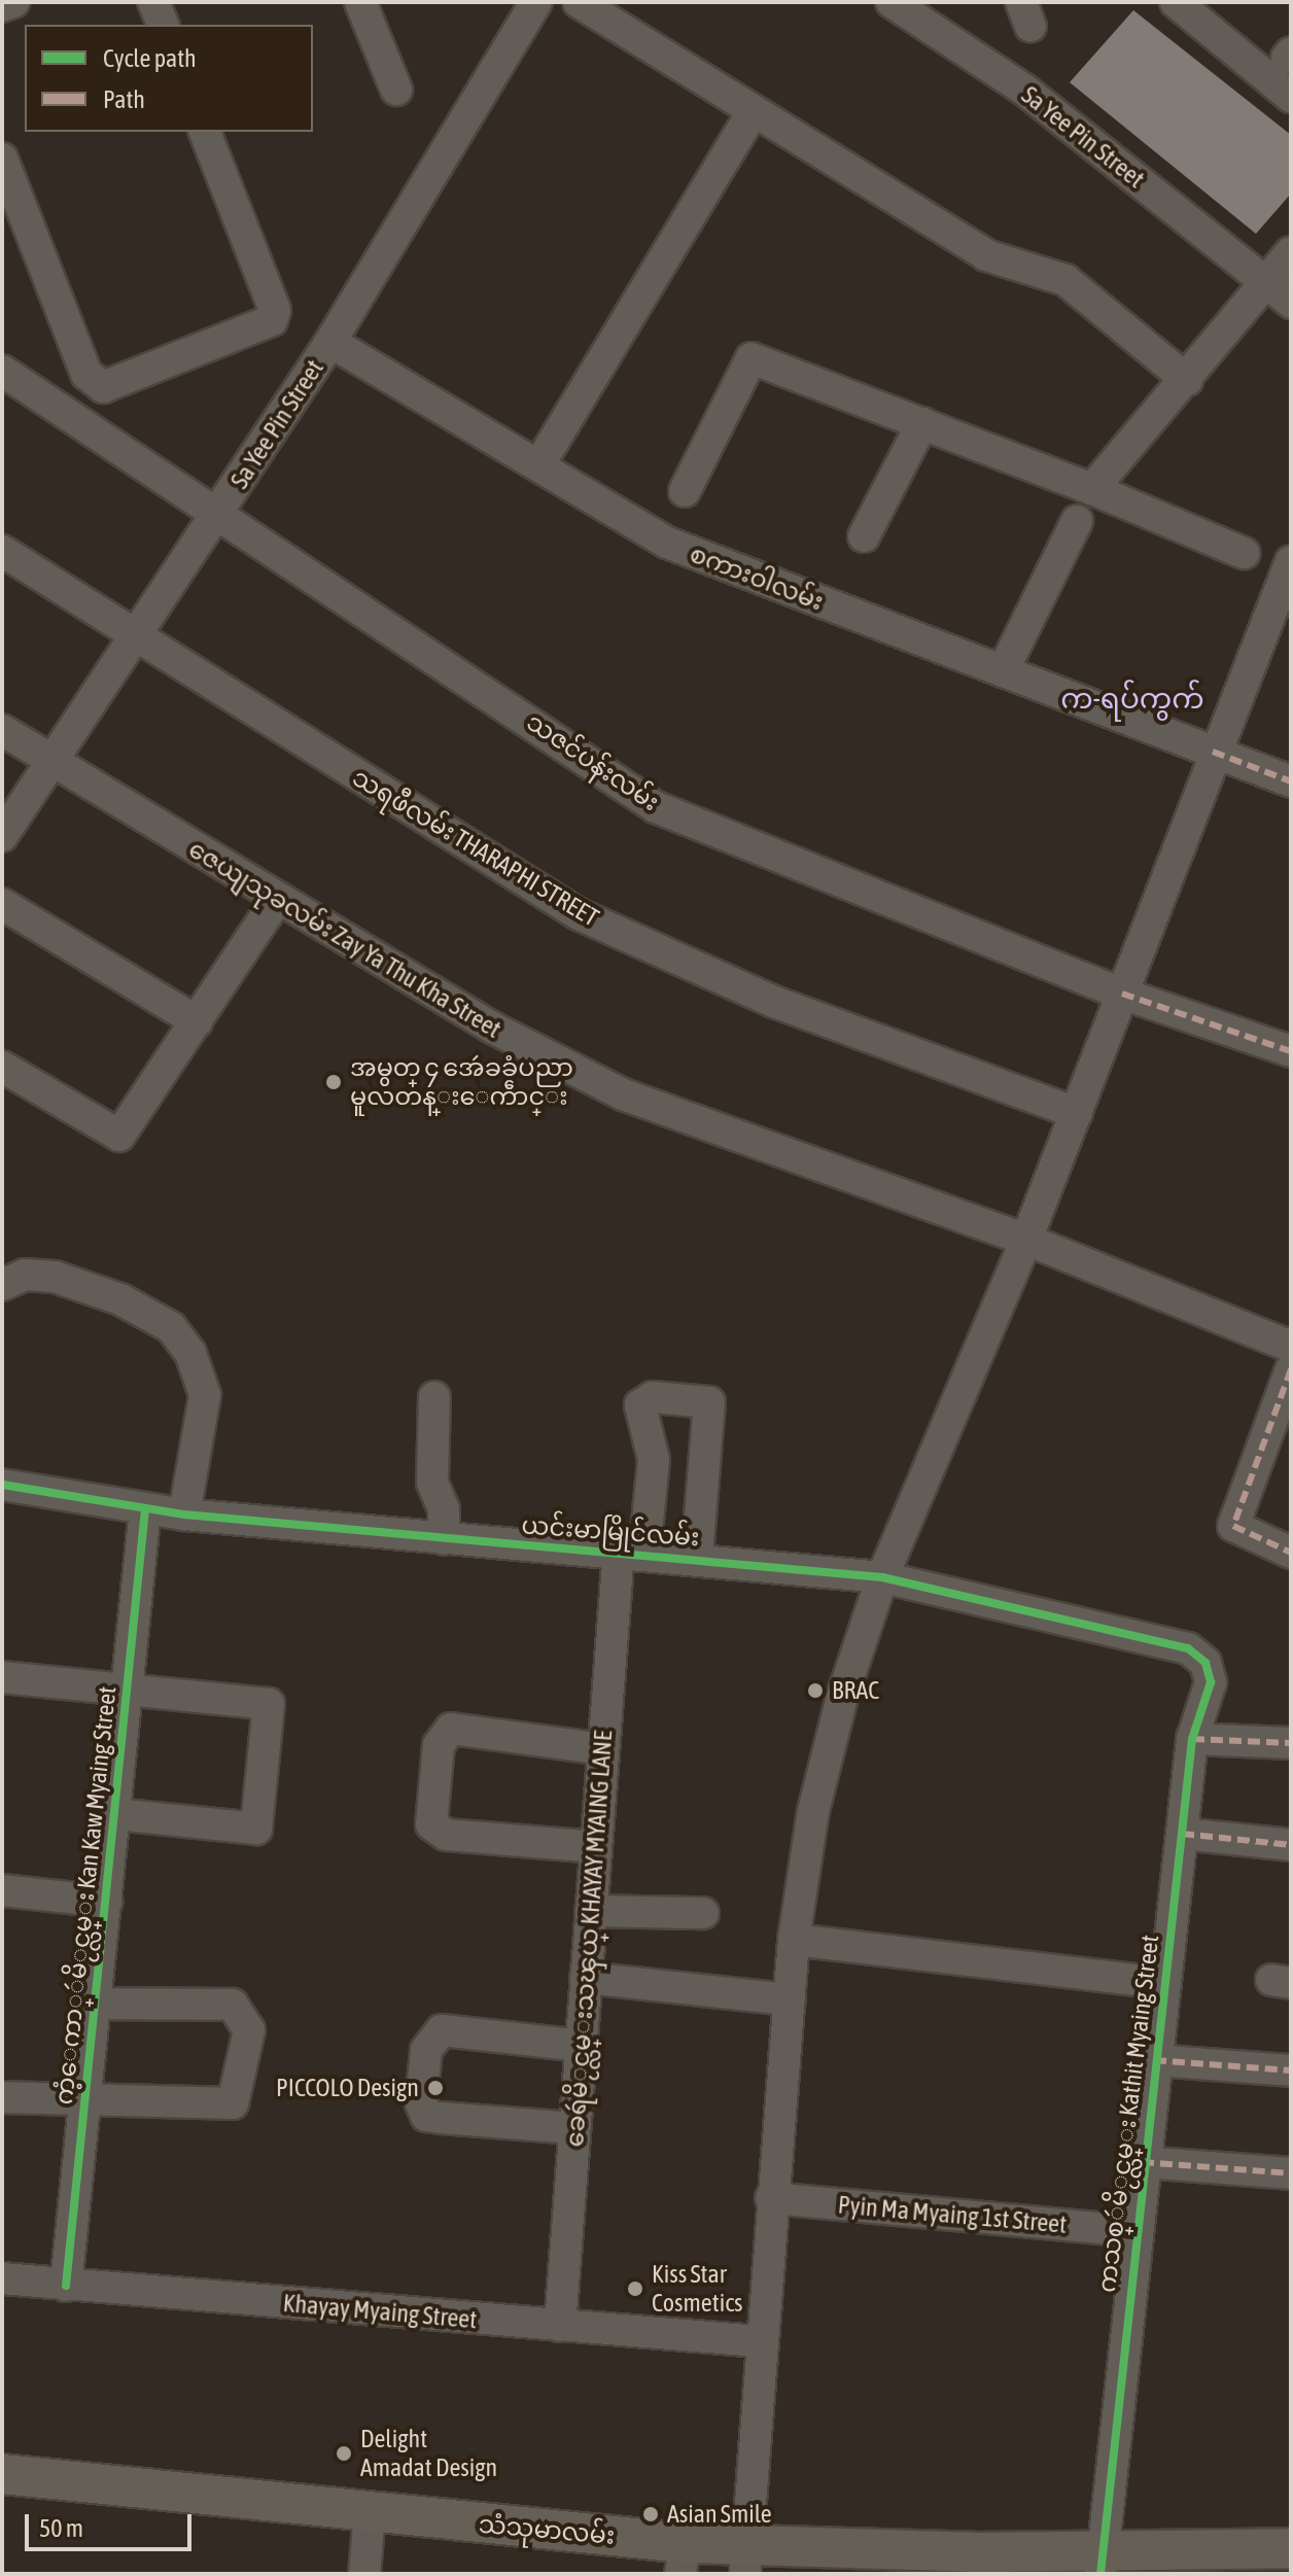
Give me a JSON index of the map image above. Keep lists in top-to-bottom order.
{
  "streets": {
    "main road": ["သံသုမာလမ်း"],
    "street": [
      "Sa Yee Pin Street",
      "စကားဝါလမ်း",
      "သဇင်ပန်းလမ်း",
      "သရဖီလမ်း THARAPHI STREET",
      "ဇေယျသုခလမ်း Zay Ya Thu Kha Street",
      "ယင်းမာမြိုင်လမ်း",
      "ကံ့ေကာ္ဴမိႂင္လမ္း Kan Kaw Myaing Street",
      "ခေရဴမိႂင္လမ္းသၾယ္ KHAYAY MYAING LANE",
      "ကသစ္ဴမိႂင္လမ္း Kathit Myaing Street",
      "Pyin Ma Myaing 1st Street",
      "Khayay Myaing Street"
    ]
  },
  "crossings": [
    ["Sa Yee Pin Street", "စကားဝါလမ်း"],
    ["Sa Yee Pin Street", "သဇင်ပန်းလမ်း"],
    ["Sa Yee Pin Street", "သရဖီလမ်း THARAPHI STREET"],
    ["Sa Yee Pin Street", "ဇေယျသုခလမ်း Zay Ya Thu Kha Street"],
    ["ယင်းမာမြိုင်လမ်း", "ကံ့ေကာ္ဴမိႂင္လမ္း Kan Kaw Myaing Street"],
    ["ယင်းမာမြိုင်လမ်း", "ခေရဴမိႂင္လမ္းသၾယ္ KHAYAY MYAING LANE"],
    ["ယင်းမာမြိုင်လမ်း", "ကသစ္ဴမိႂင္လမ္း Kathit Myaing Street"],
    ["ကံ့ေကာ္ဴမိႂင္လမ္း Kan Kaw Myaing Street", "Khayay Myaing Street"],
    ["ခေရဴမိႂင္လမ္းသၾယ္ KHAYAY MYAING LANE", "Khayay Myaing Street"],
    ["ကသစ္ဴမိႂင္လမ္း Kathit Myaing Street", "Pyin Ma Myaing 1st Street"],
    ["ကသစ္ဴမိႂင္လမ္း Kathit Myaing Street", "သံသုမာလမ်း"]
  ],
  "districts": ["က-ရပ်ကွက်"],
  "places": [
    "အမွတ္ ၄ အေဴခခံပညာ မူလတန္းေကဵာင္း",
    "BRAC",
    "PICCOLO Design",
    "Kiss Star Cosmetics",
    "Delight Amadat Design",
    "Asian Smile"
  ],
  "legend": ["Cycle path", "Path"],
  "scale_bar": "50 m"
}
